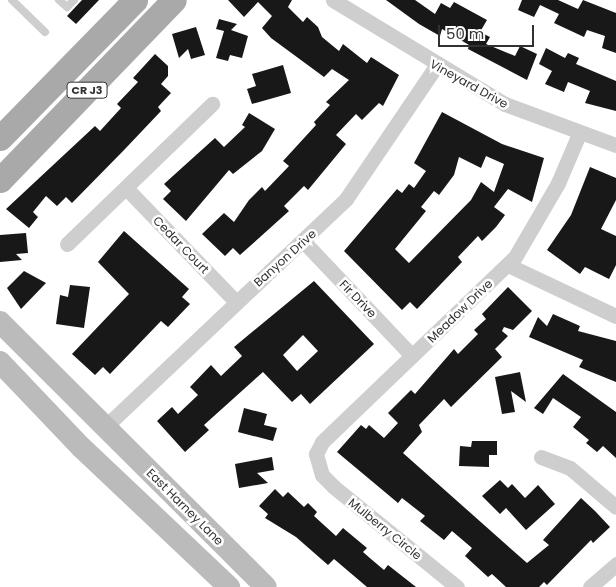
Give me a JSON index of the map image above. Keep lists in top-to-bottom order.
{
  "streets": {
    "main road": ["CR J3", "East Harney Lane"],
    "street": [
      "Vineyard Drive",
      "Cedar Court",
      "Banyon Drive",
      "Fir Drive",
      "Meadow Drive",
      "Mulberry Circle"
    ]
  },
  "crossings": [
    ["Vineyard Drive", "Banyon Drive"],
    ["Vineyard Drive", "Meadow Drive"],
    ["Cedar Court", "Banyon Drive"],
    ["Banyon Drive", "Fir Drive"],
    ["Banyon Drive", "East Harney Lane"],
    ["Fir Drive", "Meadow Drive"],
    ["Meadow Drive", "Mulberry Circle"]
  ],
  "scale_bar": "50 m"
}
